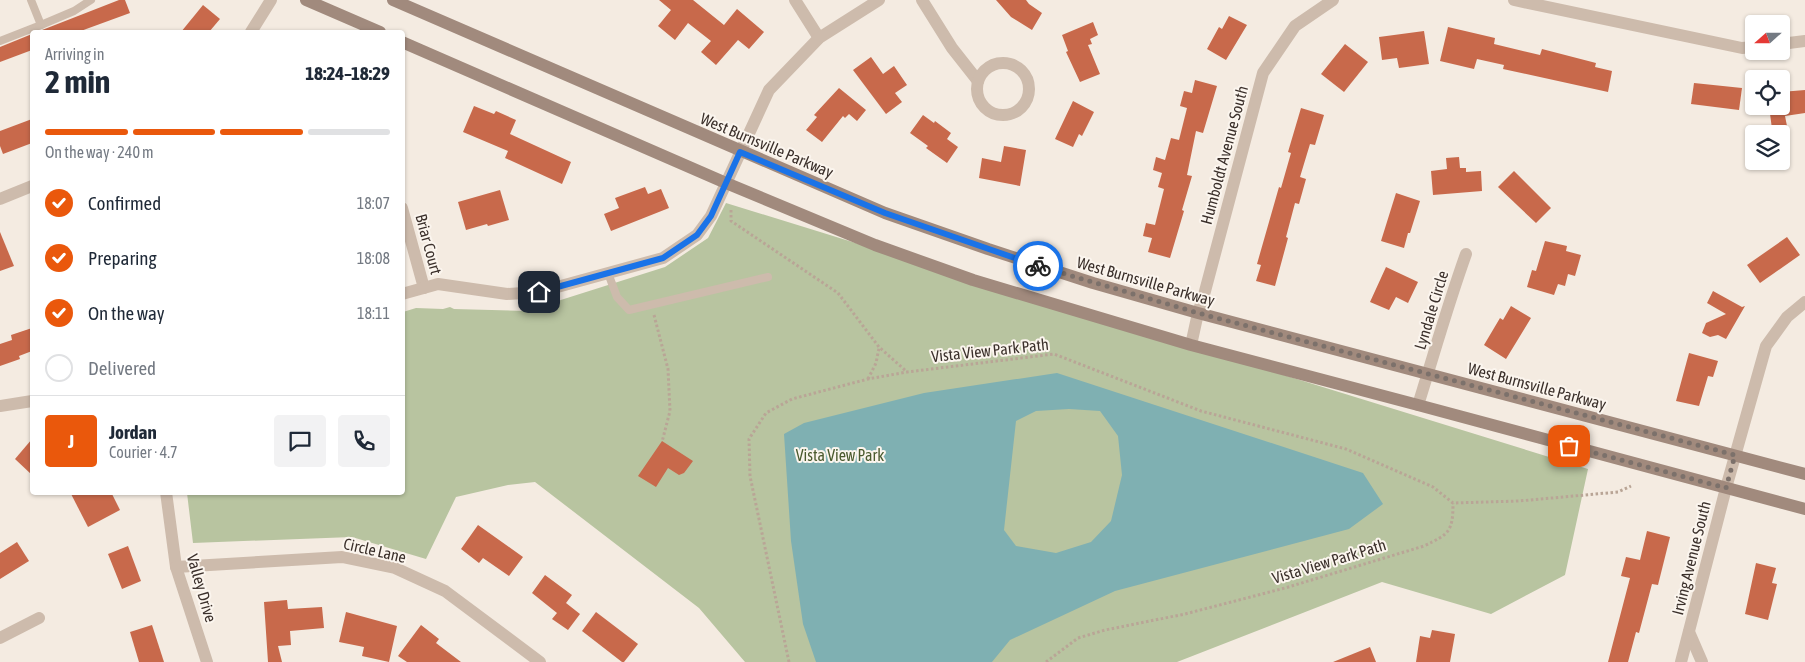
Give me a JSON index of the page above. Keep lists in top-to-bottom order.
{
  "streets": {
    "street": [
      "West Burnsville Parkway",
      "Humboldt Avenue South",
      "Briar Court",
      "Lyndale Circle",
      "Circle Lane",
      "Irving Avenue South",
      "Valley Drive"
    ],
    "path": ["Vista View Park Path"]
  },
  "crossings": [
    ["West Burnsville Parkway", "Humboldt Avenue South"],
    ["West Burnsville Parkway", "Lyndale Circle"],
    ["West Burnsville Parkway", "Irving Avenue South"],
    ["Circle Lane", "Valley Drive"]
  ],
  "parks": ["Vista View Park"],
  "north": "left",
  "page": {
    "heading": ["2 min", "Arriving in", "18:24–18:29"],
    "panel": ["Jordan", "Courier · 4.7"],
    "bar": "On the way · 240 m",
    "list": [
      ["Confirmed", "18:07"],
      ["Preparing", "18:08"],
      ["On the way", "18:11"],
      "Delivered"
    ],
    "round": "J"
  }
}
